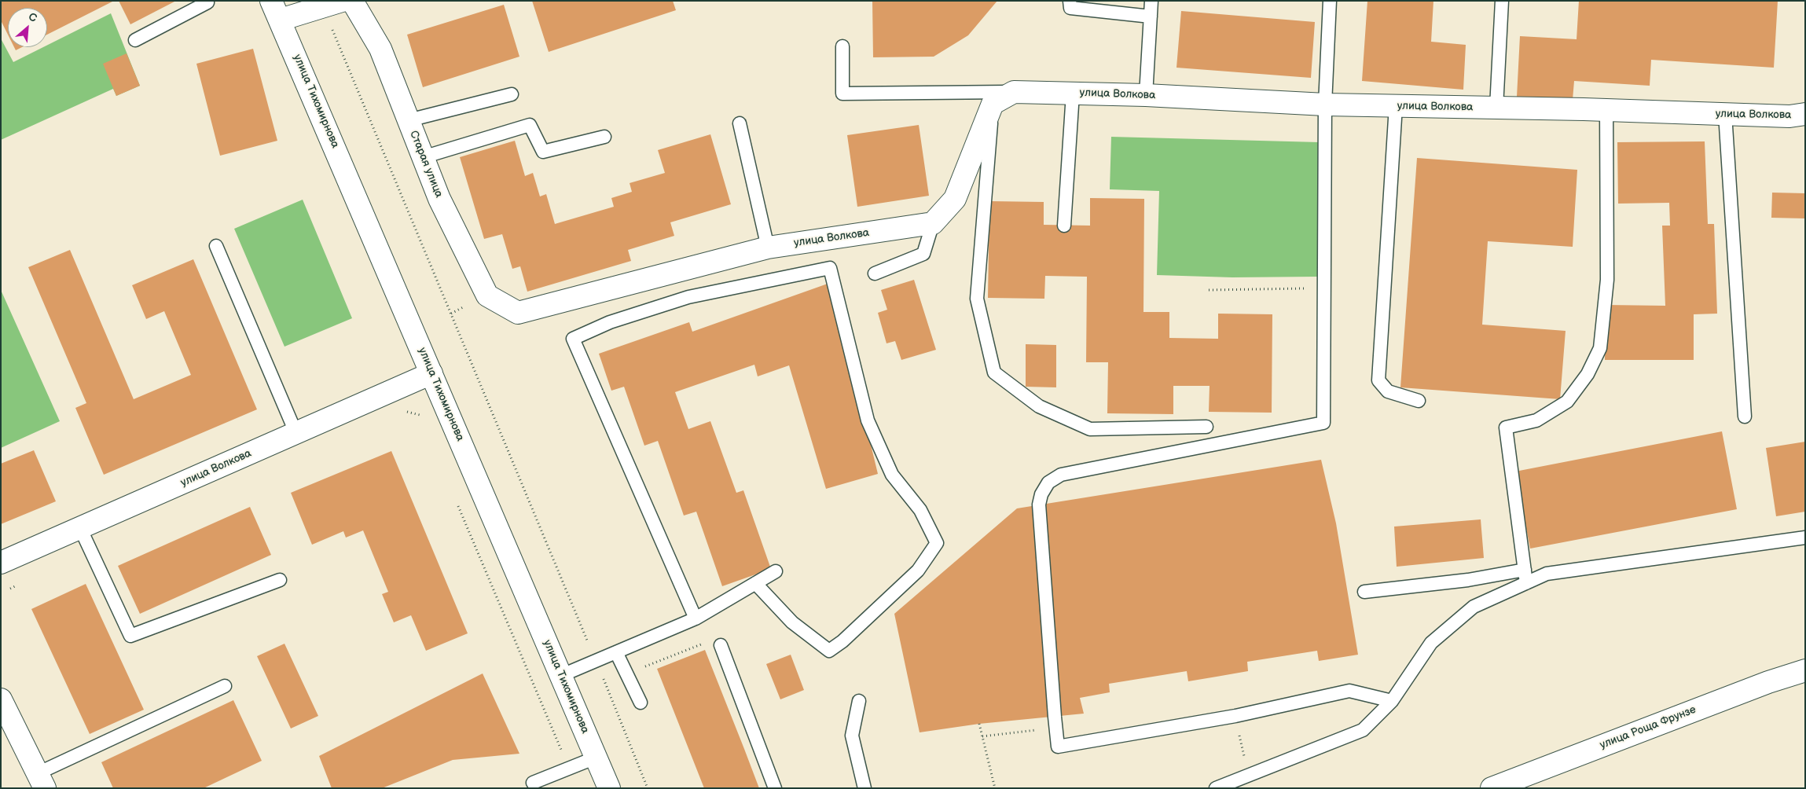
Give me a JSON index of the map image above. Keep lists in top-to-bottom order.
{
  "streets": {
    "street": [
      "улица Волкова",
      "улица Тихомирнова",
      "Старая улица",
      "улица Роща Фрунзе"
    ]
  },
  "crossings": [
    ["улица Волкова", "улица Тихомирнова"],
    ["улица Волкова", "Старая улица"]
  ],
  "north": "top right"
}
